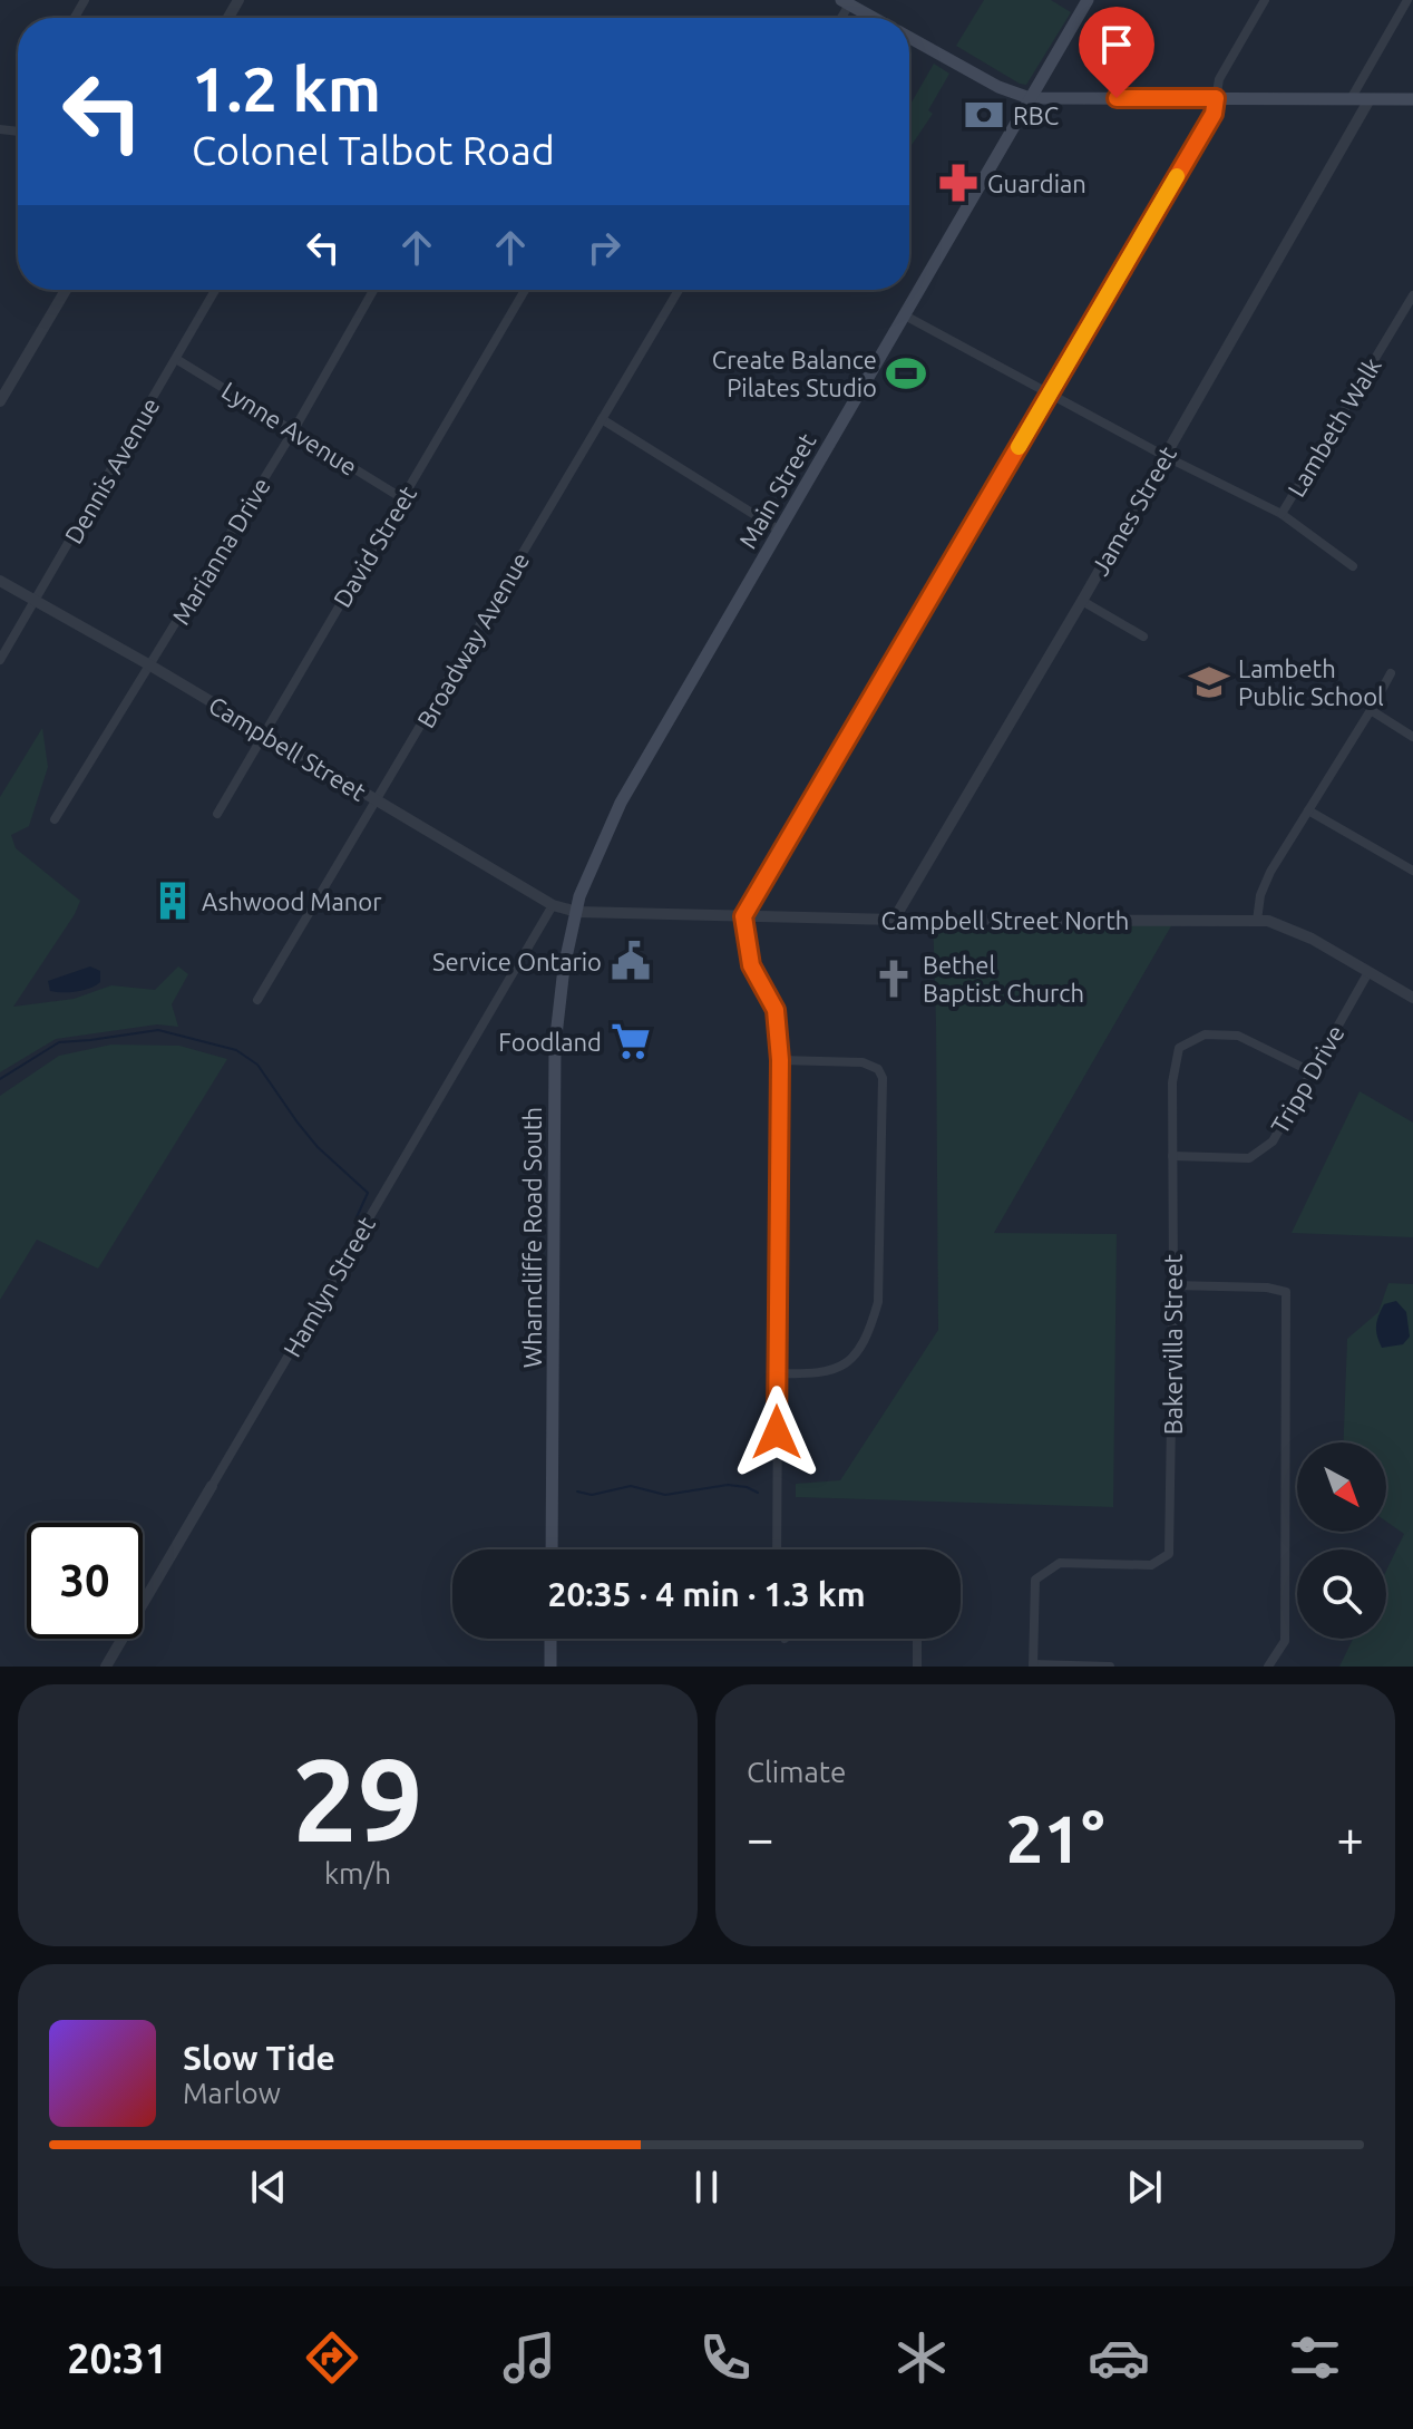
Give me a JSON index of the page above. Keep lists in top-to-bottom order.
{
  "streets": {
    "main road": ["Main Street", "Wharncliffe Road South"],
    "street": [
      "Lambeth Walk",
      "Lynne Avenue",
      "Dennis Avenue",
      "James Street",
      "David Street",
      "Marianna Drive",
      "Broadway Avenue",
      "Campbell Street",
      "Campbell Street North",
      "Tripp Drive",
      "Hamlyn Street",
      "Bakervilla Street"
    ]
  },
  "crossings": [
    ["Lynne Avenue", "Dennis Avenue"],
    ["Lynne Avenue", "David Street"],
    ["Lynne Avenue", "Marianna Drive"],
    ["Dennis Avenue", "Campbell Street"],
    ["Main Street", "Campbell Street"],
    ["Main Street", "Campbell Street North"],
    ["Main Street", "Wharncliffe Road South"],
    ["James Street", "Campbell Street North"],
    ["David Street", "Campbell Street"],
    ["Marianna Drive", "Campbell Street"],
    ["Broadway Avenue", "Campbell Street"],
    ["Campbell Street", "Campbell Street North"],
    ["Campbell Street", "Wharncliffe Road South"],
    ["Campbell Street", "Hamlyn Street"],
    ["Campbell Street North", "Tripp Drive"],
    ["Campbell Street North", "Wharncliffe Road South"],
    ["Tripp Drive", "Bakervilla Street"]
  ],
  "places": {
    "bank": ["RBC"],
    "pharmacy": ["Guardian"],
    "sports": ["Create Balance Pilates Studio"],
    "school or university": ["Lambeth Public School"],
    "building": ["Ashwood Manor"],
    "public building": ["Service Ontario"],
    "church": ["Bethel Baptist Church"],
    "supermarket": ["Foodland"]
  },
  "north": "bottom right",
  "page": {
    "turn": ["1.2 km", "Colonel Talbot Road"],
    "limit": "30",
    "trip": "20:35 · 4 min · 1.3 km",
    "tile": [
      ["29", "km/h"],
      "Climate"
    ],
    "heat": ["−", "21°", "+"],
    "song": ["Slow Tide", "Marlow"],
    "tabs": "20:31"
  }
}
